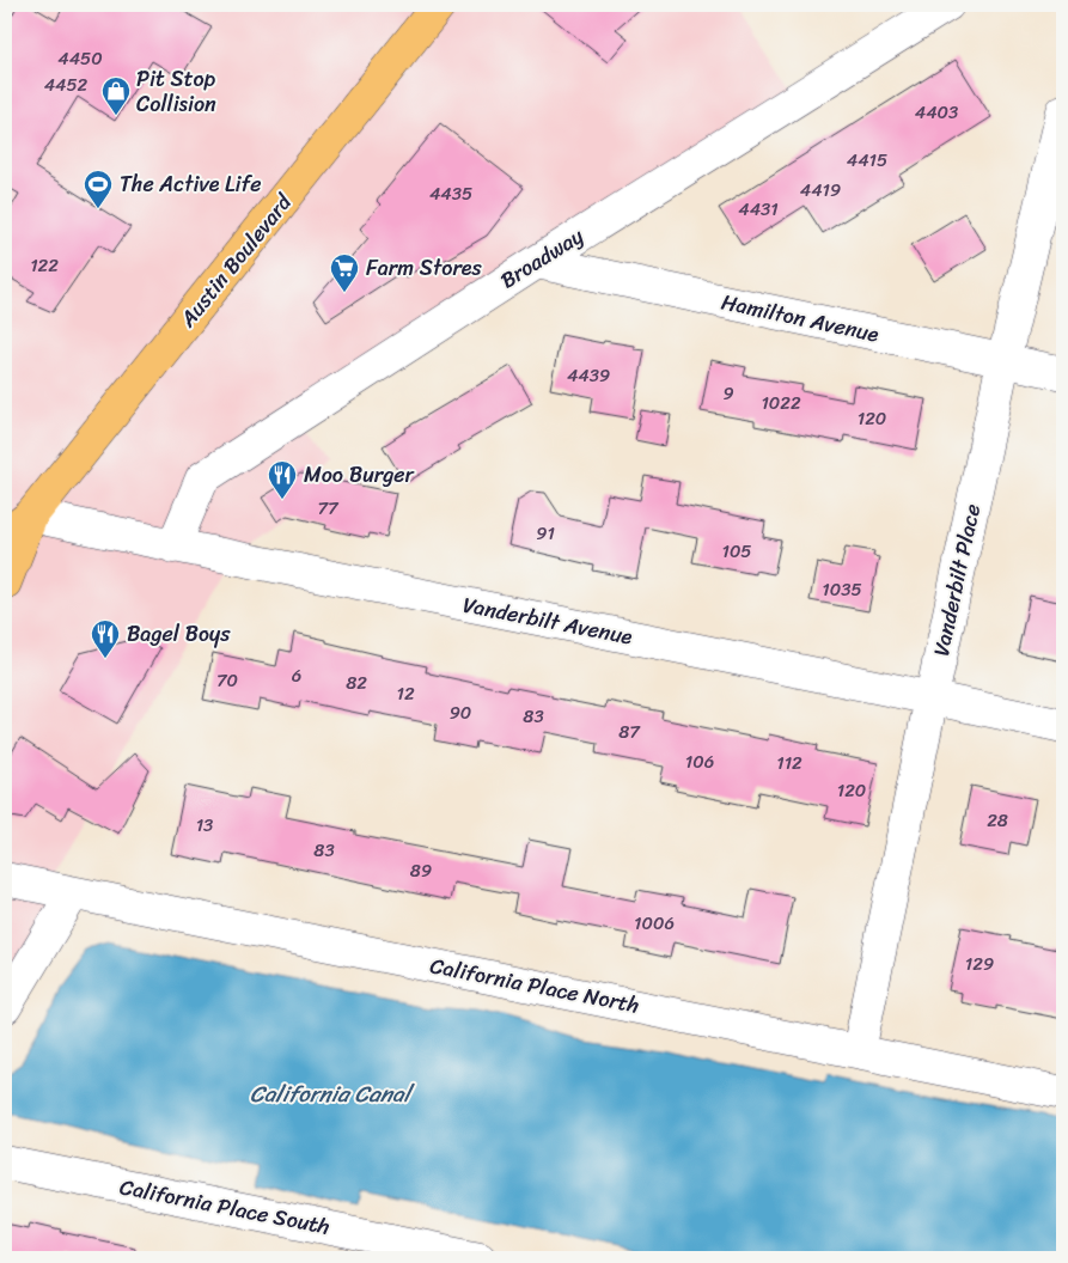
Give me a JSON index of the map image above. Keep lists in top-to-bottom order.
{
  "streets": {
    "main road": ["Austin Boulevard"],
    "street": [
      "Broadway",
      "Hamilton Avenue",
      "Vanderbilt Place",
      "Vanderbilt Avenue",
      "California Place North",
      "California Place South"
    ]
  },
  "crossings": [
    ["Broadway", "Hamilton Avenue"],
    ["Broadway", "Vanderbilt Avenue"],
    ["Austin Boulevard", "Vanderbilt Avenue"],
    ["Hamilton Avenue", "Vanderbilt Place"],
    ["Vanderbilt Place", "Vanderbilt Avenue"],
    ["Vanderbilt Place", "California Place North"]
  ],
  "water": ["California Canal"],
  "places": {
    "shop": ["Pit Stop Collision"],
    "sports": ["The Active Life"],
    "supermarket": ["Farm Stores"],
    "restaurant": ["Moo Burger", "Bagel Boys"]
  },
  "house_numbers": [
    "4450",
    "4452",
    "4403",
    "4415",
    "4419",
    "4435",
    "4431",
    "122",
    "4439",
    "9",
    "1022",
    "120",
    "77",
    "91",
    "105",
    "1035",
    "6",
    "70",
    "82",
    "12",
    "90",
    "83",
    "87",
    "106",
    "112",
    "120",
    "28",
    "13",
    "83",
    "89",
    "1006",
    "129"
  ]
}
